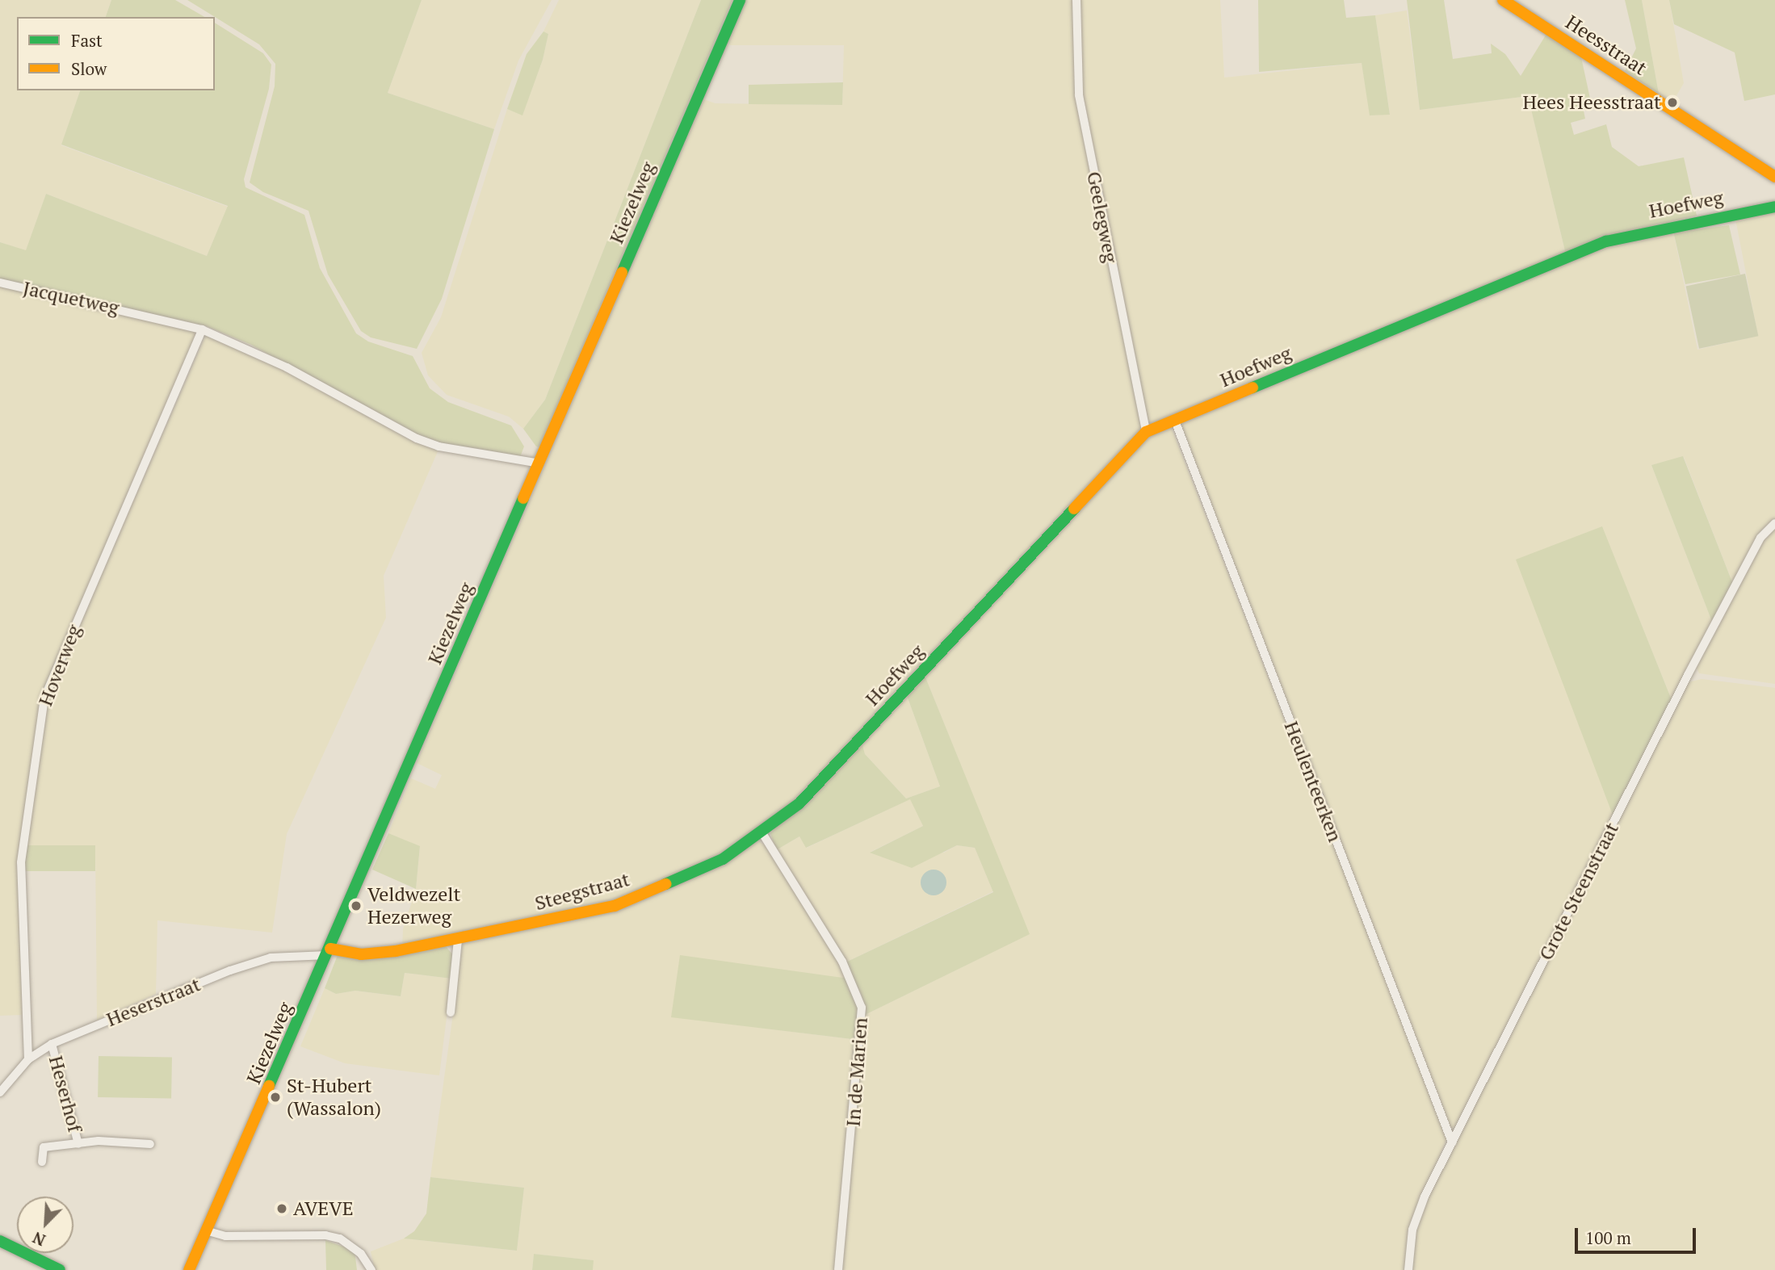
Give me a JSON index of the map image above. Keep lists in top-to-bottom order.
{
  "streets": {
    "street": [
      "Heesstraat",
      "Kiezelweg",
      "Hoefweg",
      "Geelegweg",
      "Jacquetweg",
      "Hoverweg",
      "Heulenteerken",
      "Steegstraat",
      "Grote Steenstraat",
      "Heserstraat",
      "In de Marien",
      "Heserhof"
    ]
  },
  "crossings": [
    ["Kiezelweg", "Jacquetweg"],
    ["Kiezelweg", "Steegstraat"],
    ["Kiezelweg", "Heserstraat"],
    ["Hoefweg", "Geelegweg"],
    ["Hoefweg", "Heulenteerken"],
    ["Hoefweg", "Steegstraat"],
    ["Jacquetweg", "Hoverweg"],
    ["Hoverweg", "Heserstraat"],
    ["Heulenteerken", "Grote Steenstraat"],
    ["Steegstraat", "Heserstraat"],
    ["Steegstraat", "In de Marien"],
    ["Heserstraat", "Heserhof"]
  ],
  "places": [
    "Hees Heesstraat",
    "Veldwezelt Hezerweg",
    "St-Hubert (Wassalon)",
    "AVEVE"
  ],
  "legend": ["Fast", "Slow"],
  "scale_bar": "100 m",
  "north": "bottom left"
}
